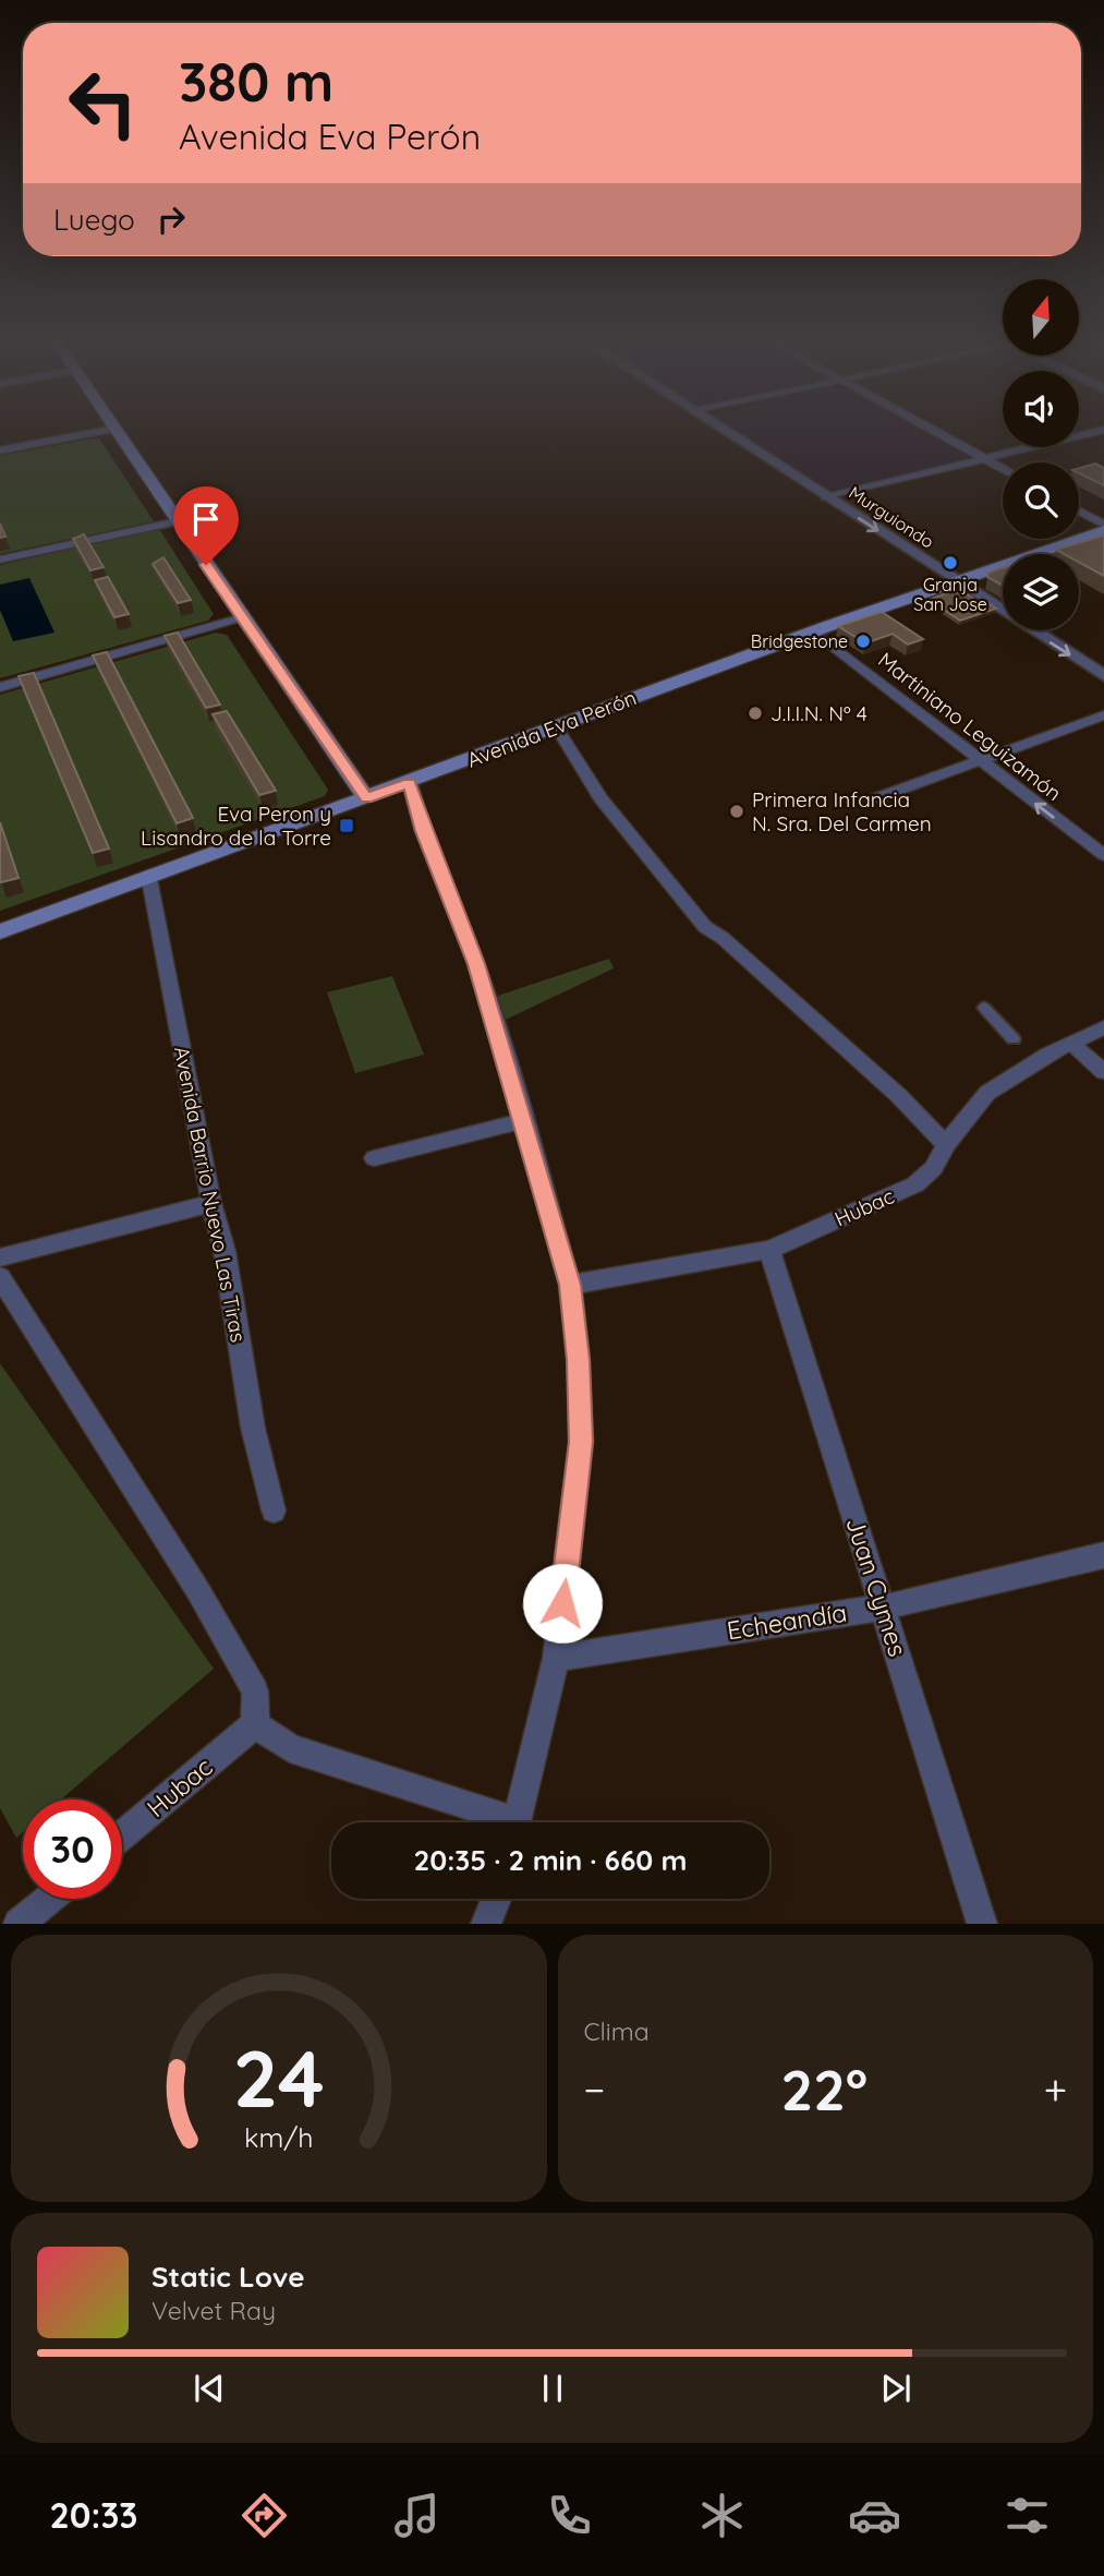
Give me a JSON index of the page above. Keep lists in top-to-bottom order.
{
  "streets": {
    "main road": ["Avenida Eva Perón"],
    "street": [
      "Murguiondo",
      "Martiniano Leguizamón",
      "Avenida Barrio Nuevo Las Tiras",
      "Hubac",
      "Juan Cymes",
      "Echeandía"
    ]
  },
  "crossings": [
    ["Murguiondo", "Avenida Eva Perón"],
    ["Martiniano Leguizamón", "Avenida Eva Perón"],
    ["Avenida Eva Perón", "Avenida Barrio Nuevo Las Tiras"],
    ["Hubac", "Juan Cymes"],
    ["Juan Cymes", "Echeandía"]
  ],
  "one_way": ["Martiniano Leguizamón"],
  "places": {
    "other": [
      "Granja San Jose",
      "Bridgestone",
      "J.I.I.N. Nº 4",
      "Primera Infancia N. Sra. Del Carmen"
    ],
    "transit": ["Eva Peron y Lisandro de la Torre"]
  },
  "north": "top",
  "page": {
    "turn": ["380 m", "Avenida Eva Perón"],
    "then": "Luego",
    "limit": "30",
    "trip": "20:35 · 2 min · 660 m",
    "tile": "Clima",
    "heat": ["−", "22°", "+"],
    "song": ["Static Love", "Velvet Ray"],
    "tabs": "20:33",
    "gauge": ["24", "km/h"]
  }
}
